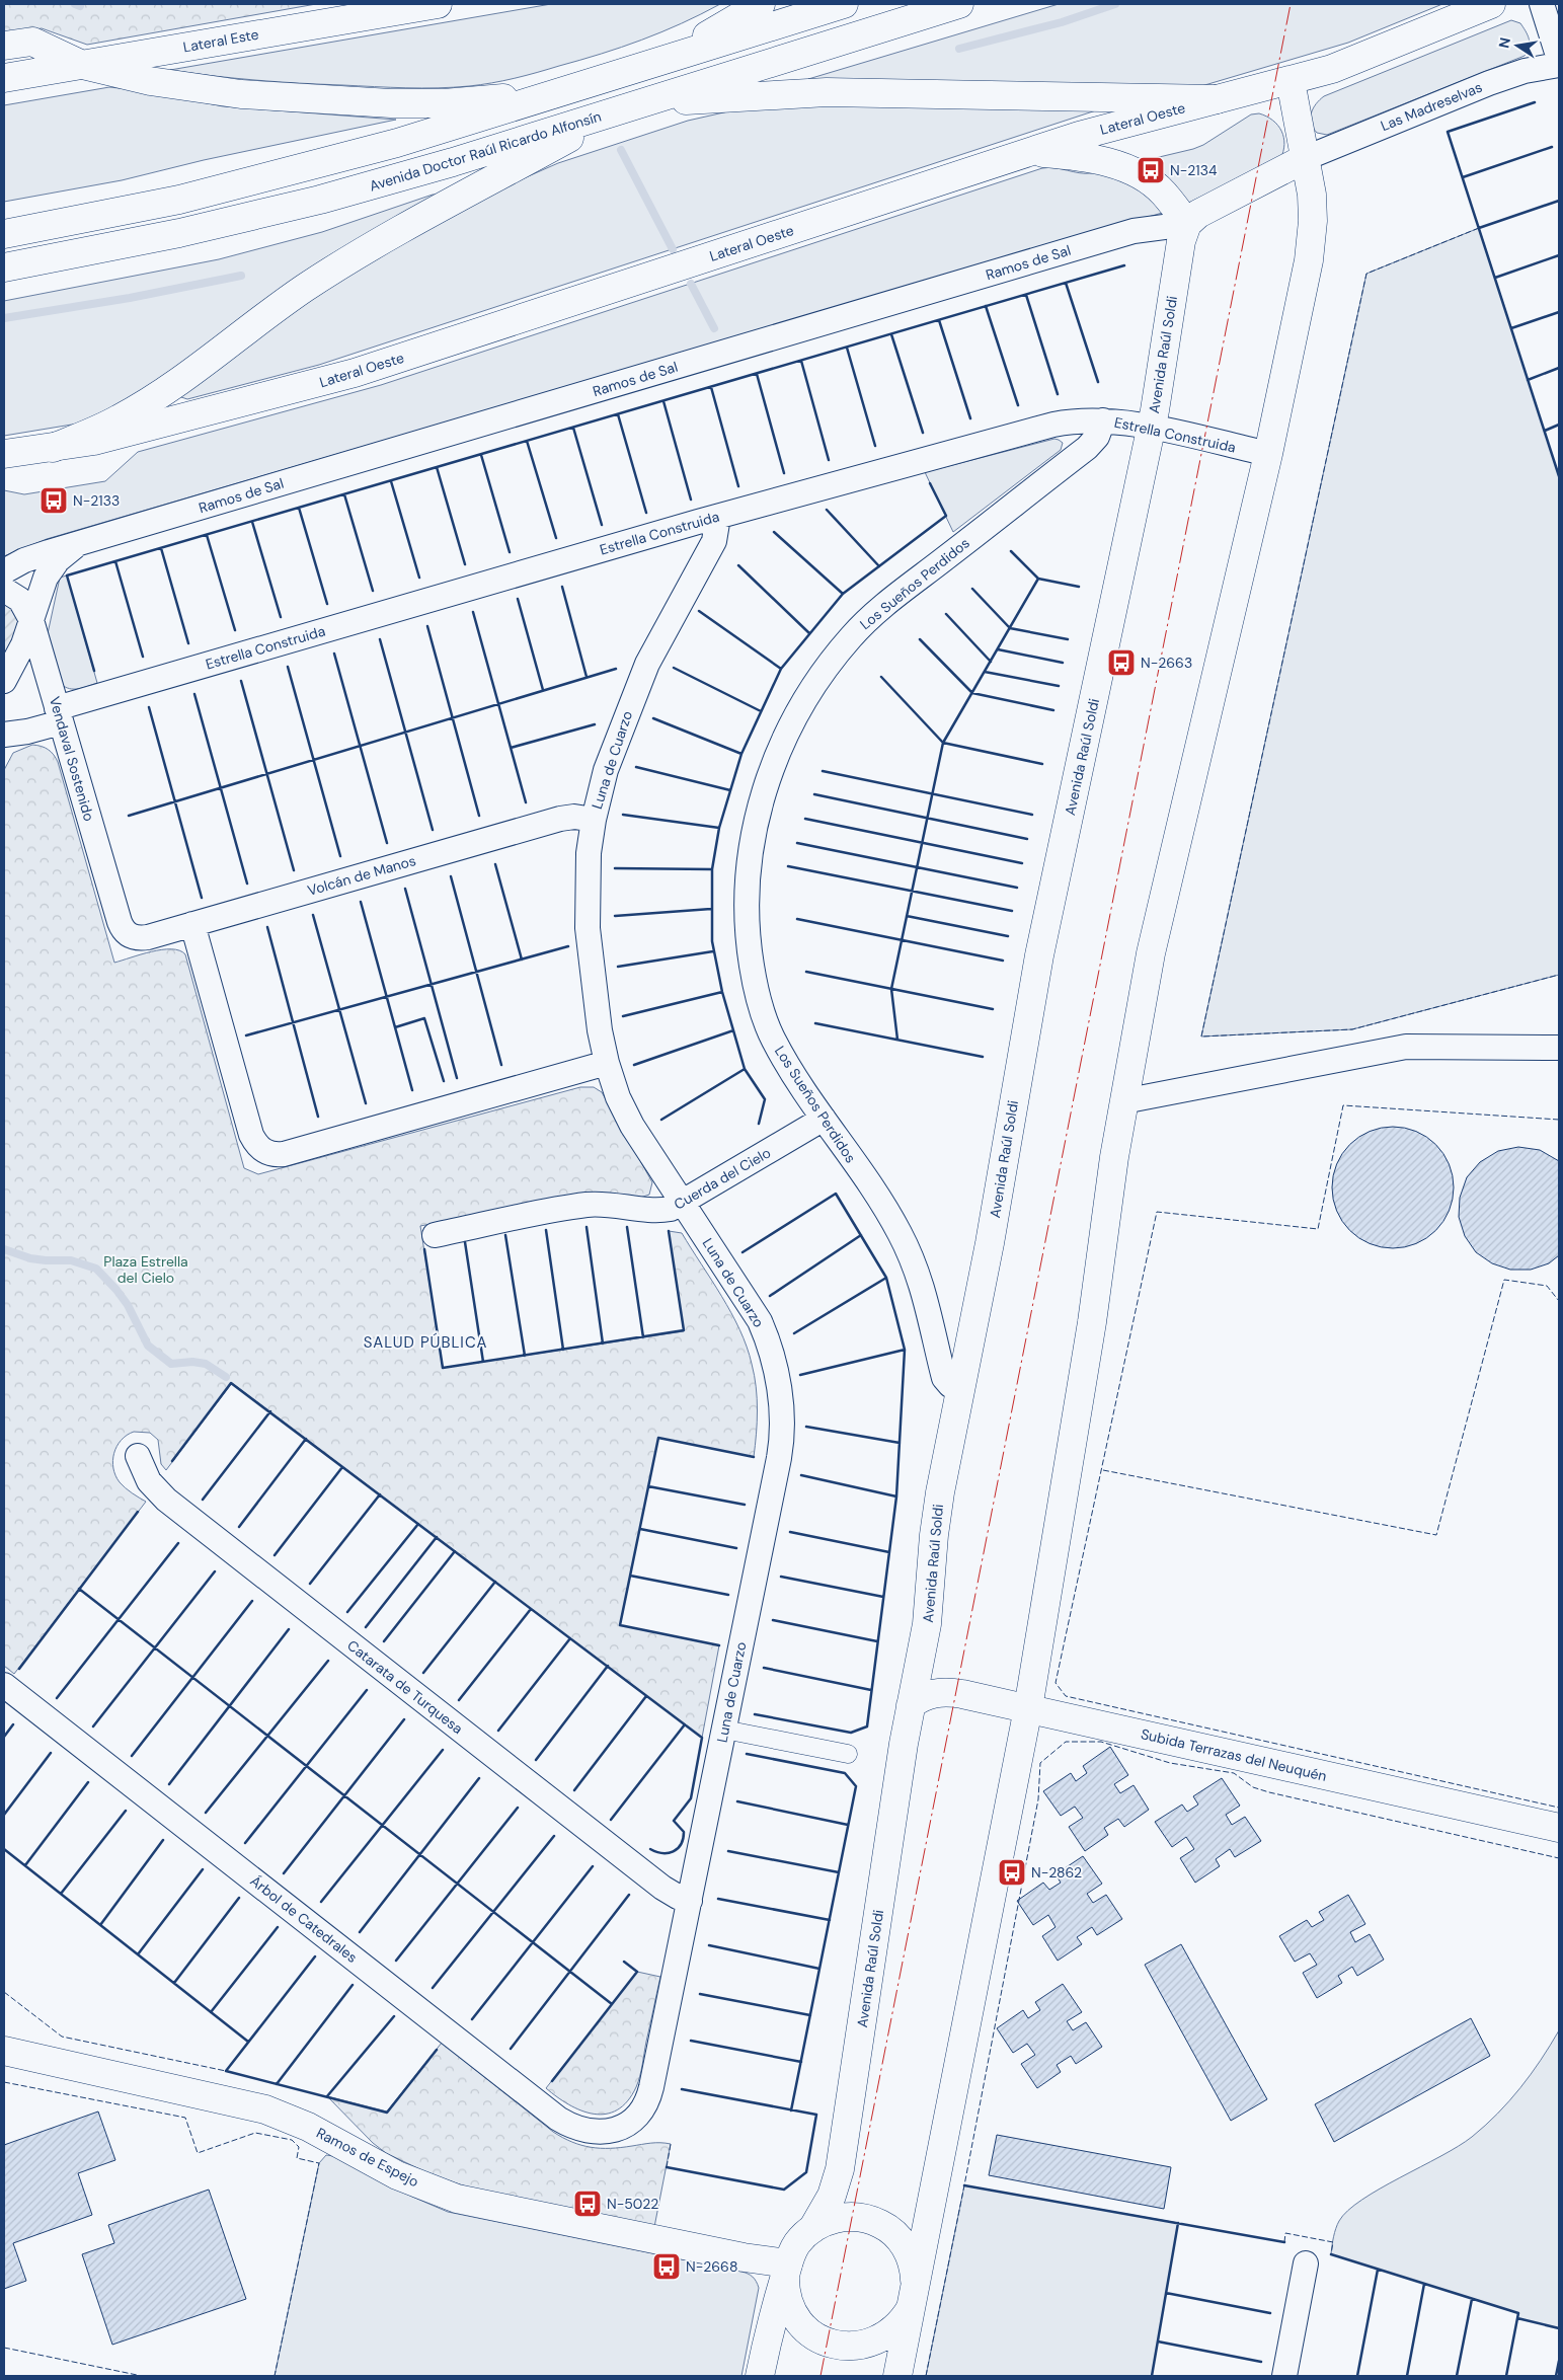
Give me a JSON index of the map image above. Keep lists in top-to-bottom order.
{
  "streets": {
    "main road": [
      "Lateral Este",
      "Lateral Oeste",
      "Avenida Doctor Raúl Ricardo Alfonsín",
      "Avenida Raúl Soldi",
      "Subida Terrazas del Neuquén",
      "Ramos de Espejo"
    ],
    "street": [
      "Las Madreselvas",
      "Ramos de Sal",
      "Estrella Construida",
      "Los Sueños Perdidos",
      "Vendaval Sostenido",
      "Luna de Cuarzo",
      "Volcán de Manos",
      "Cuerda del Cielo",
      "Catarata de Turquesa",
      "Árbol de Catedrales"
    ]
  },
  "crossings": [
    ["Las Madreselvas", "Avenida Raúl Soldi"],
    ["Lateral Oeste", "Avenida Raúl Soldi"],
    ["Ramos de Sal", "Avenida Raúl Soldi"],
    ["Ramos de Sal", "Vendaval Sostenido"],
    ["Avenida Raúl Soldi", "Estrella Construida"],
    ["Avenida Raúl Soldi", "Los Sueños Perdidos"],
    ["Avenida Raúl Soldi", "Subida Terrazas del Neuquén"],
    ["Avenida Raúl Soldi", "Ramos de Espejo"],
    ["Estrella Construida", "Los Sueños Perdidos"],
    ["Estrella Construida", "Vendaval Sostenido"],
    ["Estrella Construida", "Luna de Cuarzo"],
    ["Los Sueños Perdidos", "Cuerda del Cielo"],
    ["Vendaval Sostenido", "Volcán de Manos"],
    ["Luna de Cuarzo", "Volcán de Manos"],
    ["Luna de Cuarzo", "Cuerda del Cielo"],
    ["Luna de Cuarzo", "Catarata de Turquesa"],
    ["Luna de Cuarzo", "Árbol de Catedrales"]
  ],
  "districts": ["SALUD PÚBLICA"],
  "parks": ["Plaza Estrella del Cielo"],
  "places": {
    "bus stop": [
      "N-2134",
      "N-2133",
      "N-2663",
      "N-2862",
      "N-5022",
      "N-2668"
    ]
  },
  "north": "left"
}
